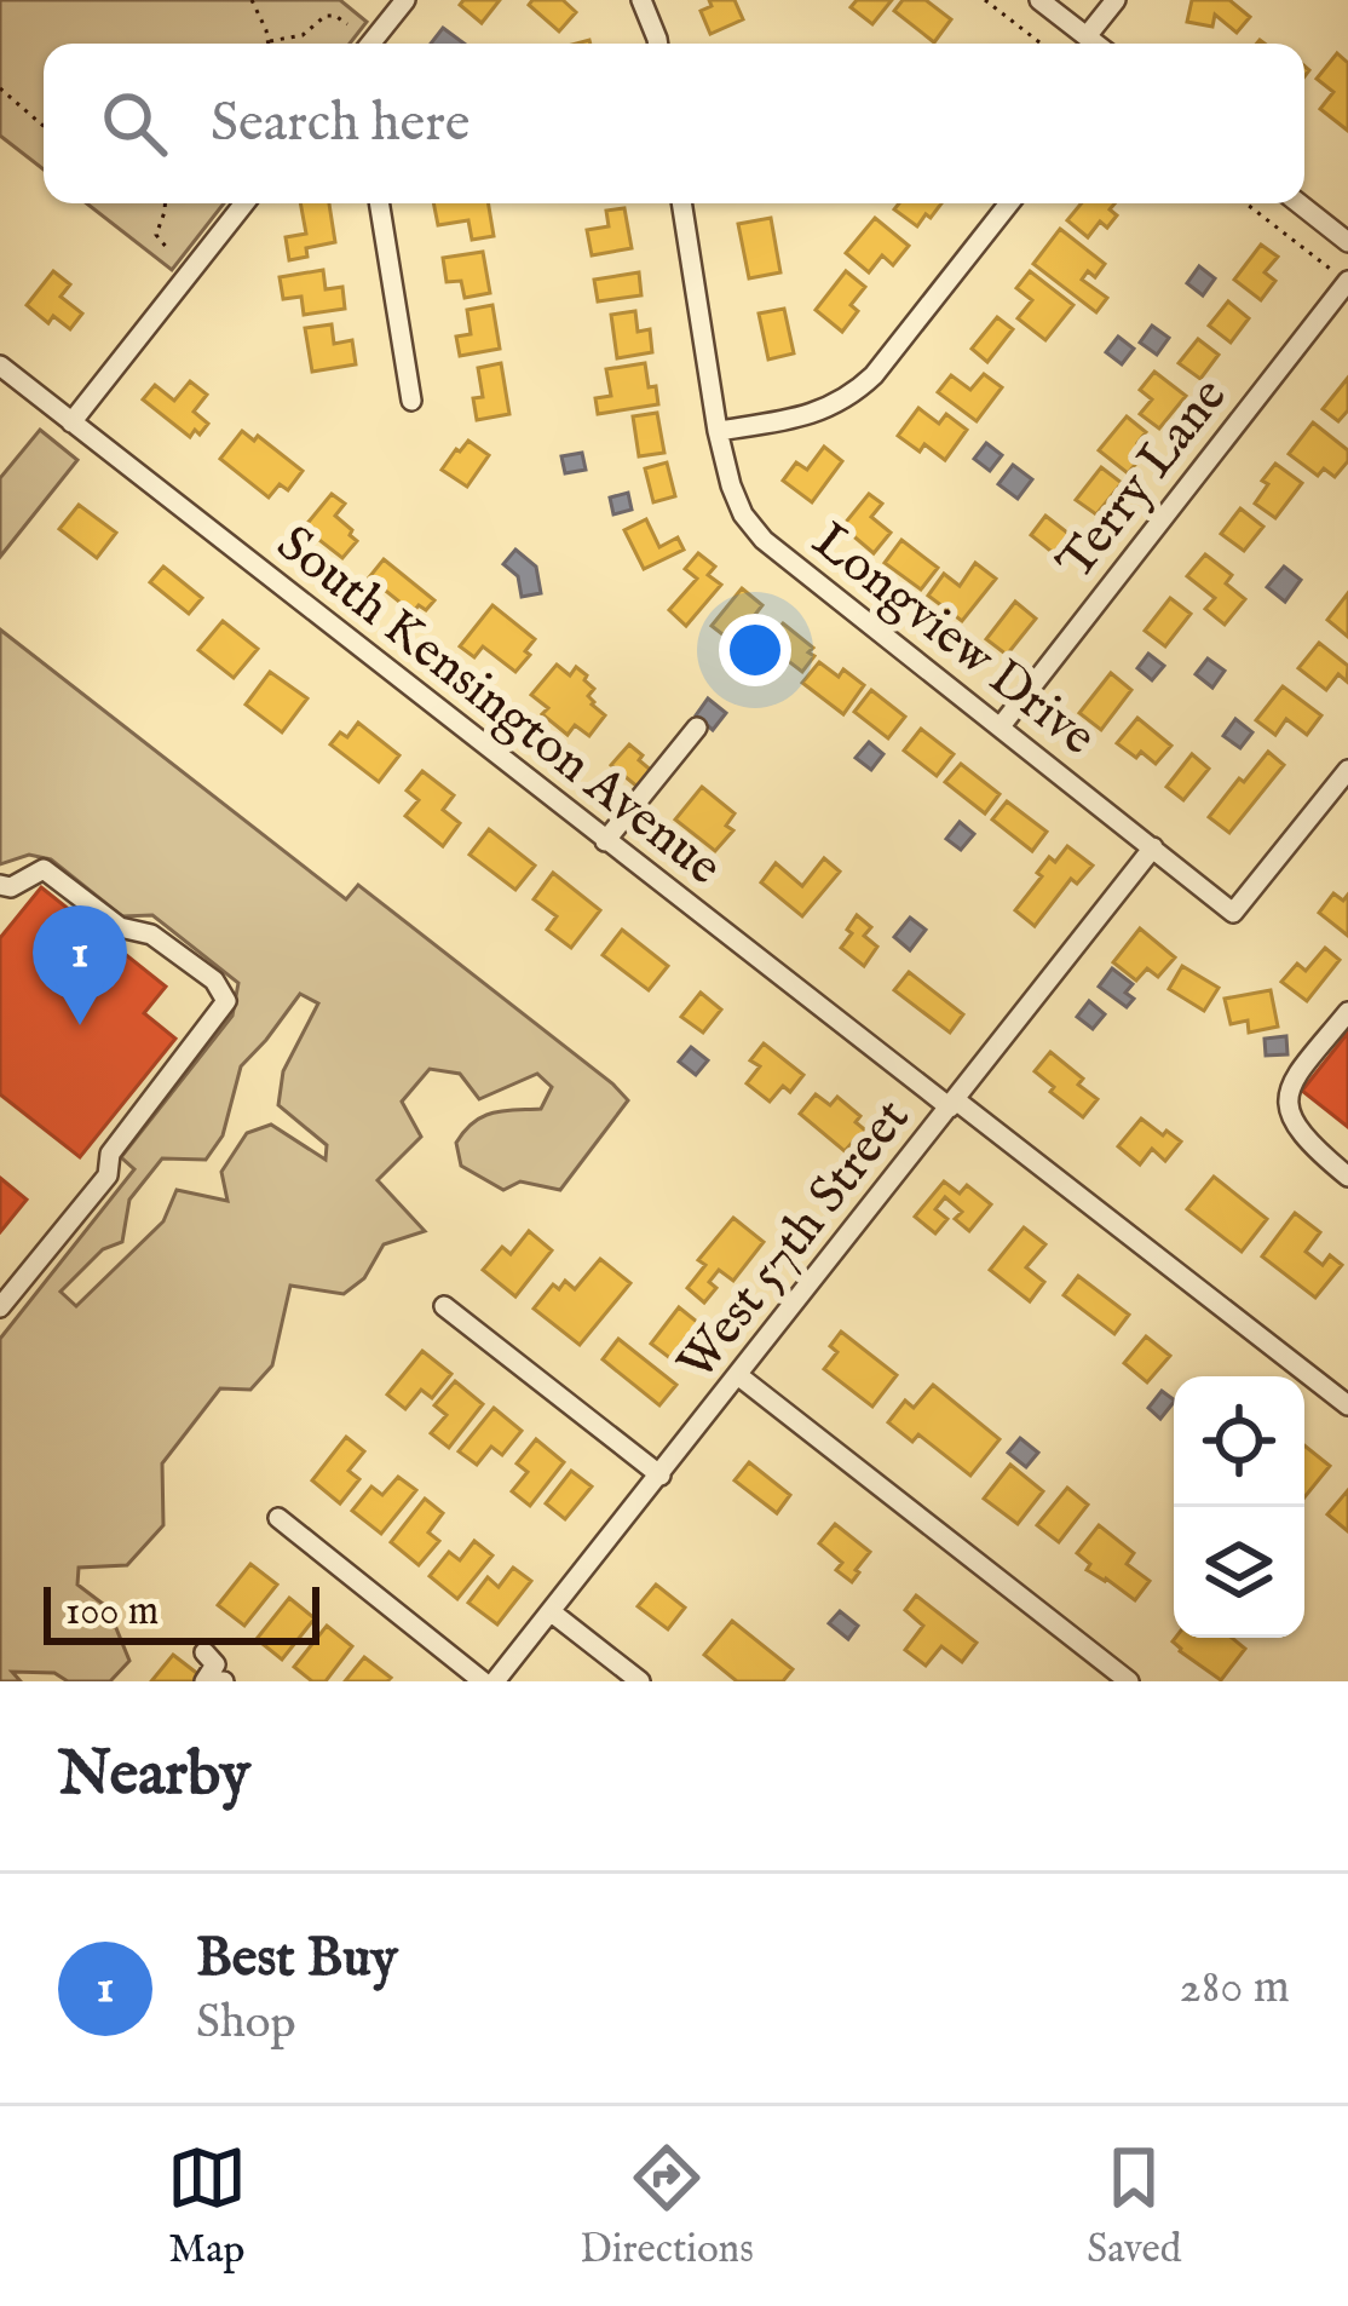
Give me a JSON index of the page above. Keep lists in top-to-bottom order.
{
  "streets": {
    "street": [
      "Terry Lane",
      "Longview Drive",
      "South Kensington Avenue",
      "West 57th Street"
    ]
  },
  "crossings": [
    ["Terry Lane", "Longview Drive"],
    ["Longview Drive", "West 57th Street"],
    ["South Kensington Avenue", "West 57th Street"]
  ],
  "scale_bar": "100 m",
  "page": {
    "search": "Search here",
    "pins": "1",
    "scale": "100 m",
    "heading": "Nearby",
    "list": [
      {
        "mark": "1",
        "name": "Best Buy",
        "note": "Shop",
        "value": "280 m"
      }
    ],
    "nav": ["Map", "Directions", "Saved"]
  }
}
